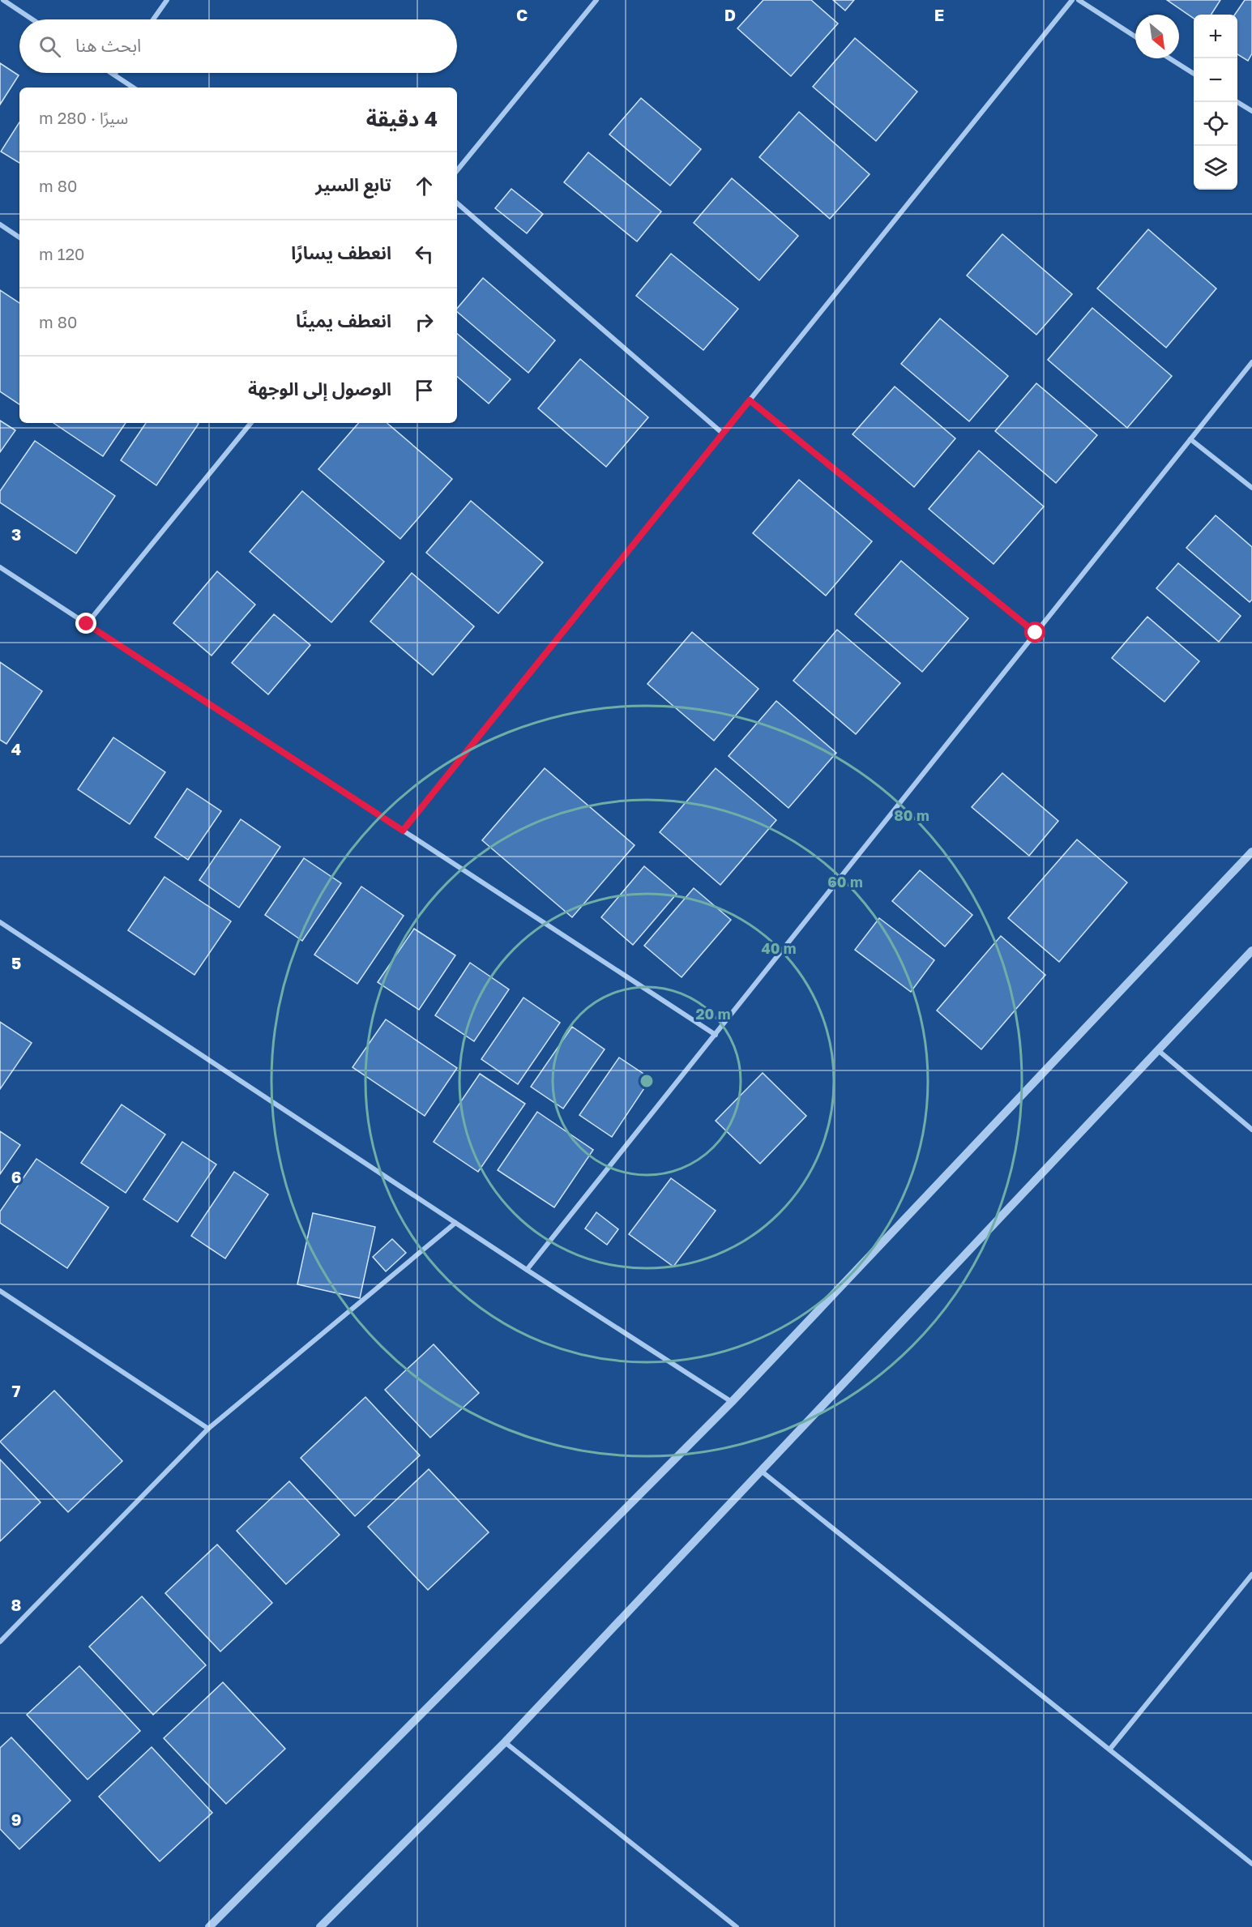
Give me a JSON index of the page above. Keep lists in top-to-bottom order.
{
  "north": "bottom right",
  "page": {
    "map_buttons": ["+", "−"],
    "search": "ابحث هنا",
    "heading": ["4 دقيقة", "سيرًا · 280 m"],
    "list": [
      ["تابع السير", "80 m"],
      ["انعطف يسارًا", "120 m"],
      ["انعطف يمينًا", "80 m"],
      "الوصول إلى الوجهة"
    ]
  },
  "grid": {
    "columns": ["C", "D", "E"],
    "rows": [
      "3",
      "4",
      "5",
      "6",
      "7",
      "8",
      "9"
    ]
  },
  "rings": [
    "80 m",
    "60 m",
    "40 m",
    "20 m"
  ]
}
